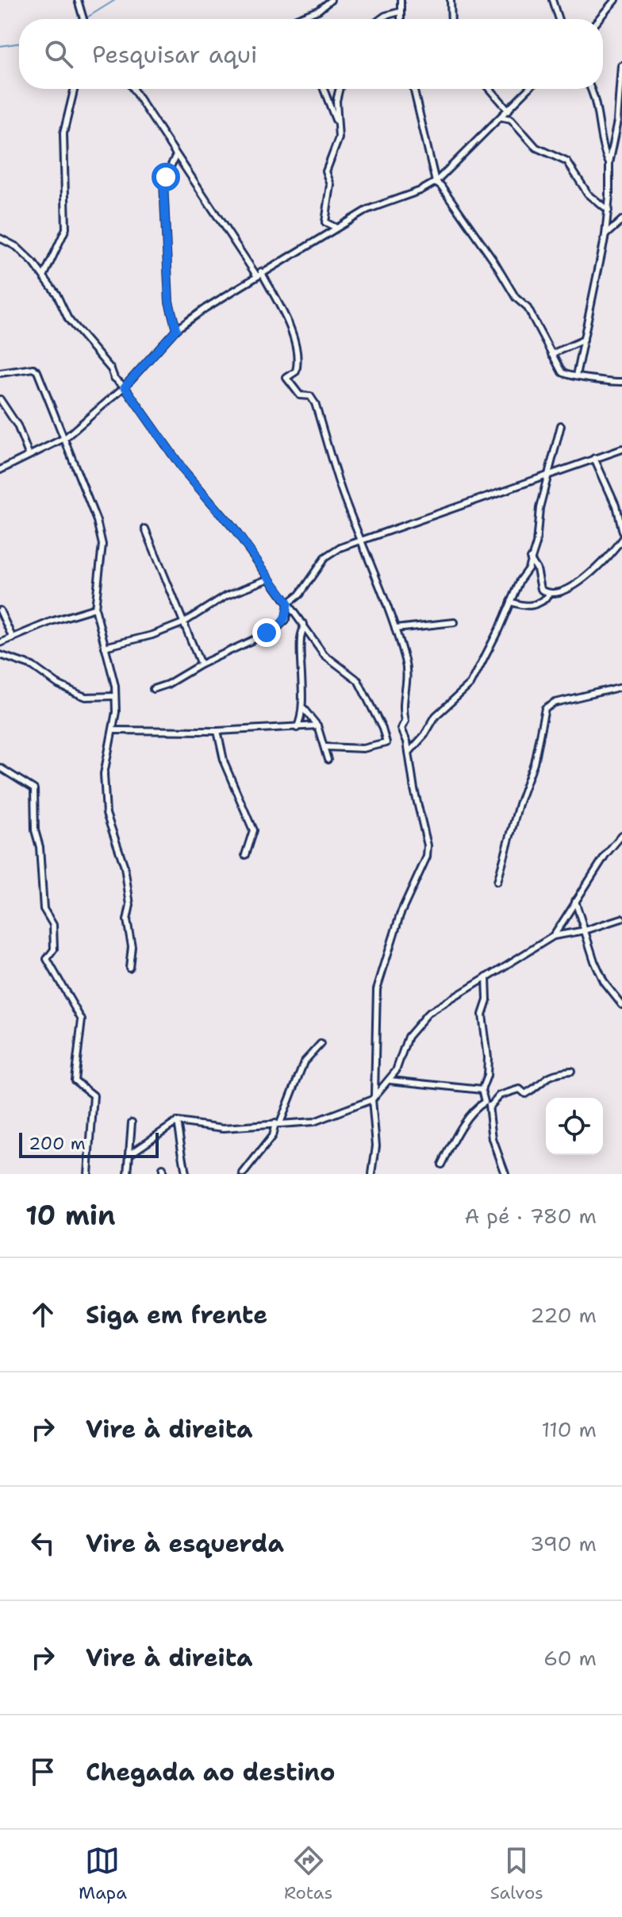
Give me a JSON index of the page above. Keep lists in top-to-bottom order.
{
  "scale_bar": "200 m",
  "page": {
    "search": "Pesquisar aqui",
    "scale": "200 m",
    "heading": ["10 min", "A pé · 780 m"],
    "list": [
      ["Siga em frente", "220 m"],
      ["Vire à direita", "110 m"],
      ["Vire à esquerda", "390 m"],
      ["Vire à direita", "60 m"],
      "Chegada ao destino"
    ],
    "nav": ["Mapa", "Rotas", "Salvos"]
  }
}
